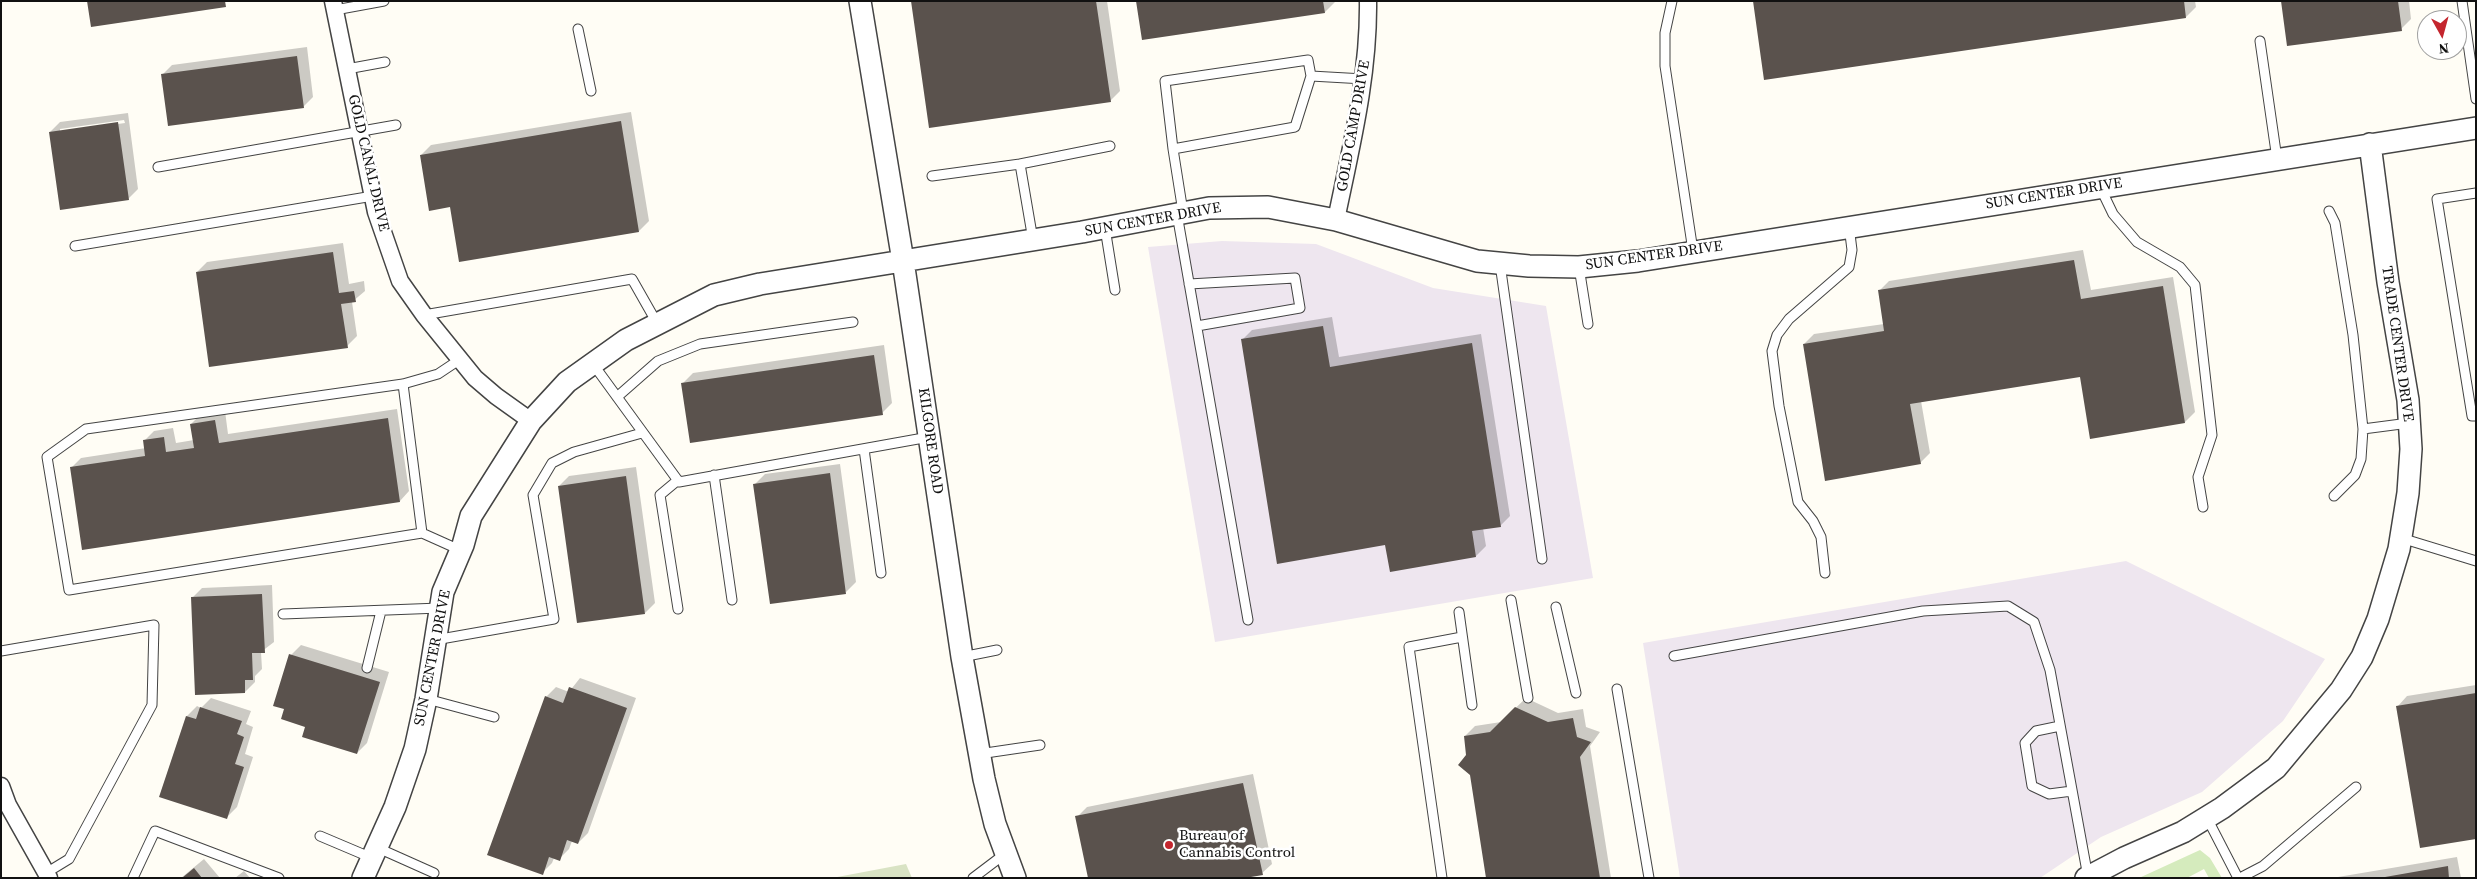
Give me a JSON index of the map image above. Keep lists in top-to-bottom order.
{
  "streets": {
    "street": [
      "GOLD CAMP DRIVE",
      "GOLD CANAL DRIVE",
      "SUN CENTER DRIVE",
      "TRADE CENTER DRIVE",
      "KILGORE ROAD"
    ]
  },
  "crossings": [
    ["GOLD CAMP DRIVE", "SUN CENTER DRIVE"],
    ["GOLD CANAL DRIVE", "SUN CENTER DRIVE"],
    ["SUN CENTER DRIVE", "TRADE CENTER DRIVE"],
    ["SUN CENTER DRIVE", "KILGORE ROAD"]
  ],
  "places": ["Bureau of Cannabis Control"],
  "north": "bottom"
}
